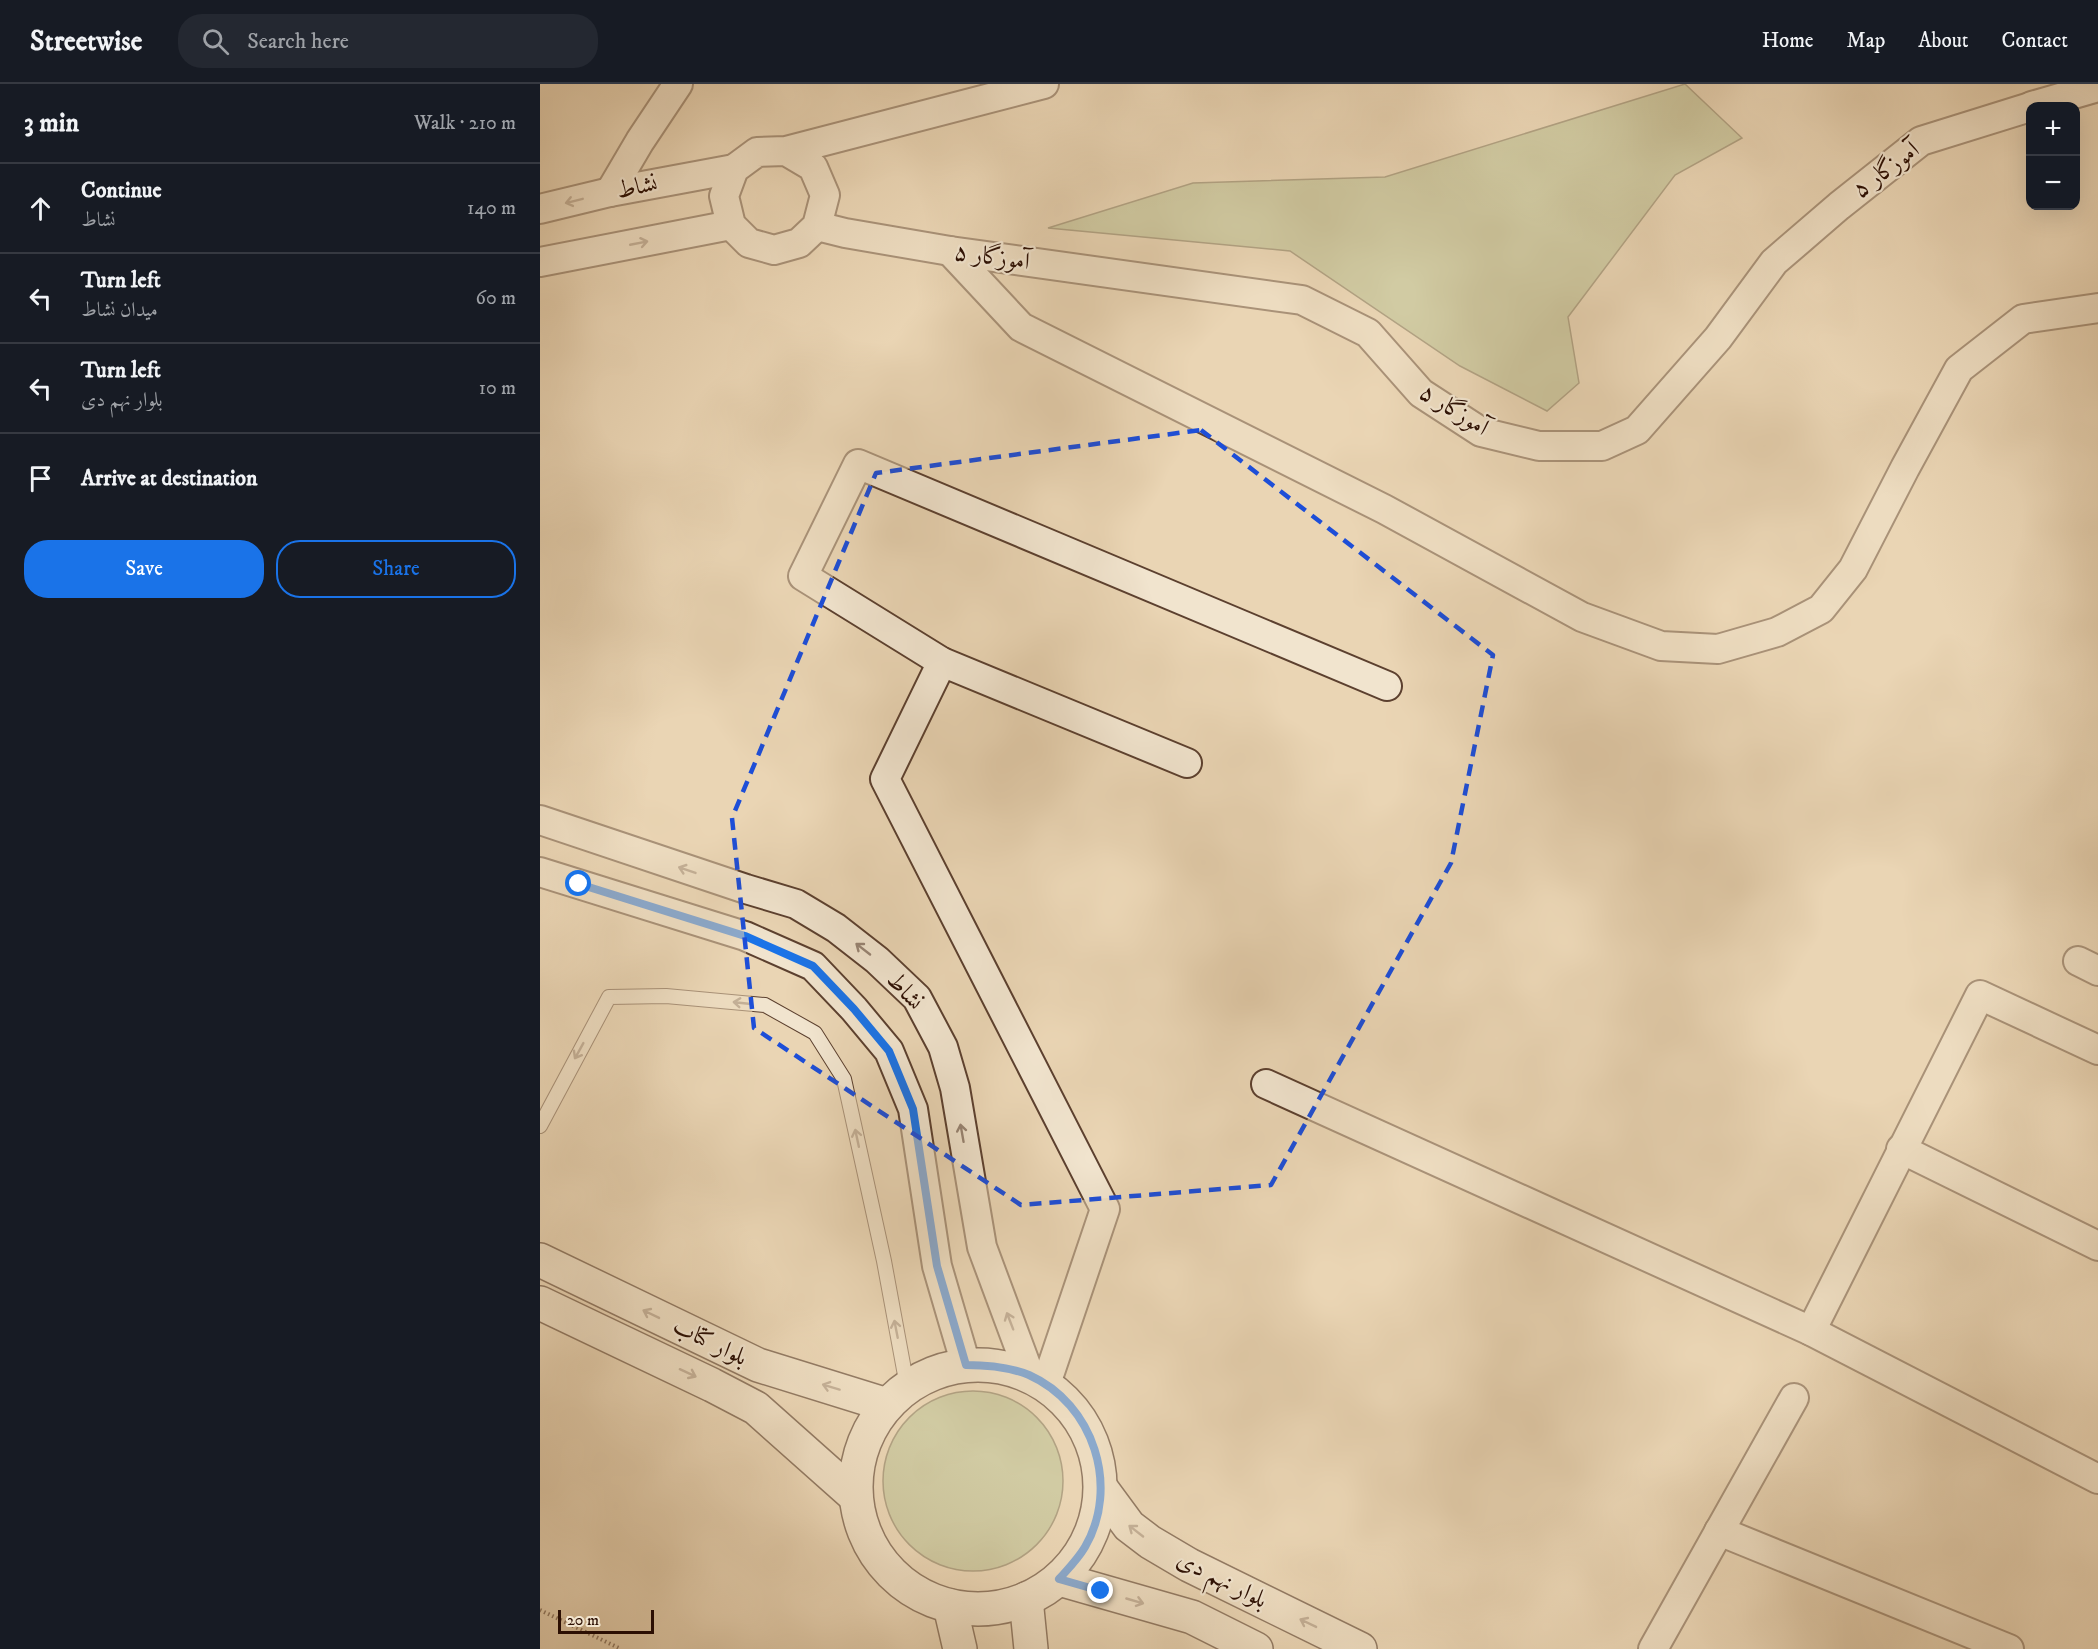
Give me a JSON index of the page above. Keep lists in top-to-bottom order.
{
  "streets": {
    "main road": ["بلوار کتاب", "بلوار نهم دی"],
    "street": ["آموزگار ۵", "نشاط"]
  },
  "crossings": [
    ["آموزگار ۵", "نشاط"]
  ],
  "one_way": ["نشاط"],
  "scale_bar": "20 m",
  "page": {
    "header": "Streetwise",
    "search": "Search here",
    "nav": [
      "Home",
      "Map",
      "About",
      "Contact"
    ],
    "heading": ["3 min", "Walk · 210 m"],
    "map_buttons": ["+", "−"],
    "list": [
      ["Continue", "نشاط", "140 m"],
      ["Turn left", "میدان نشاط", "60 m"],
      ["Turn left", "بلوار نهم دی", "10 m"],
      "Arrive at destination"
    ],
    "buttons": ["Save", "Share"],
    "scale": "20 m"
  }
}
